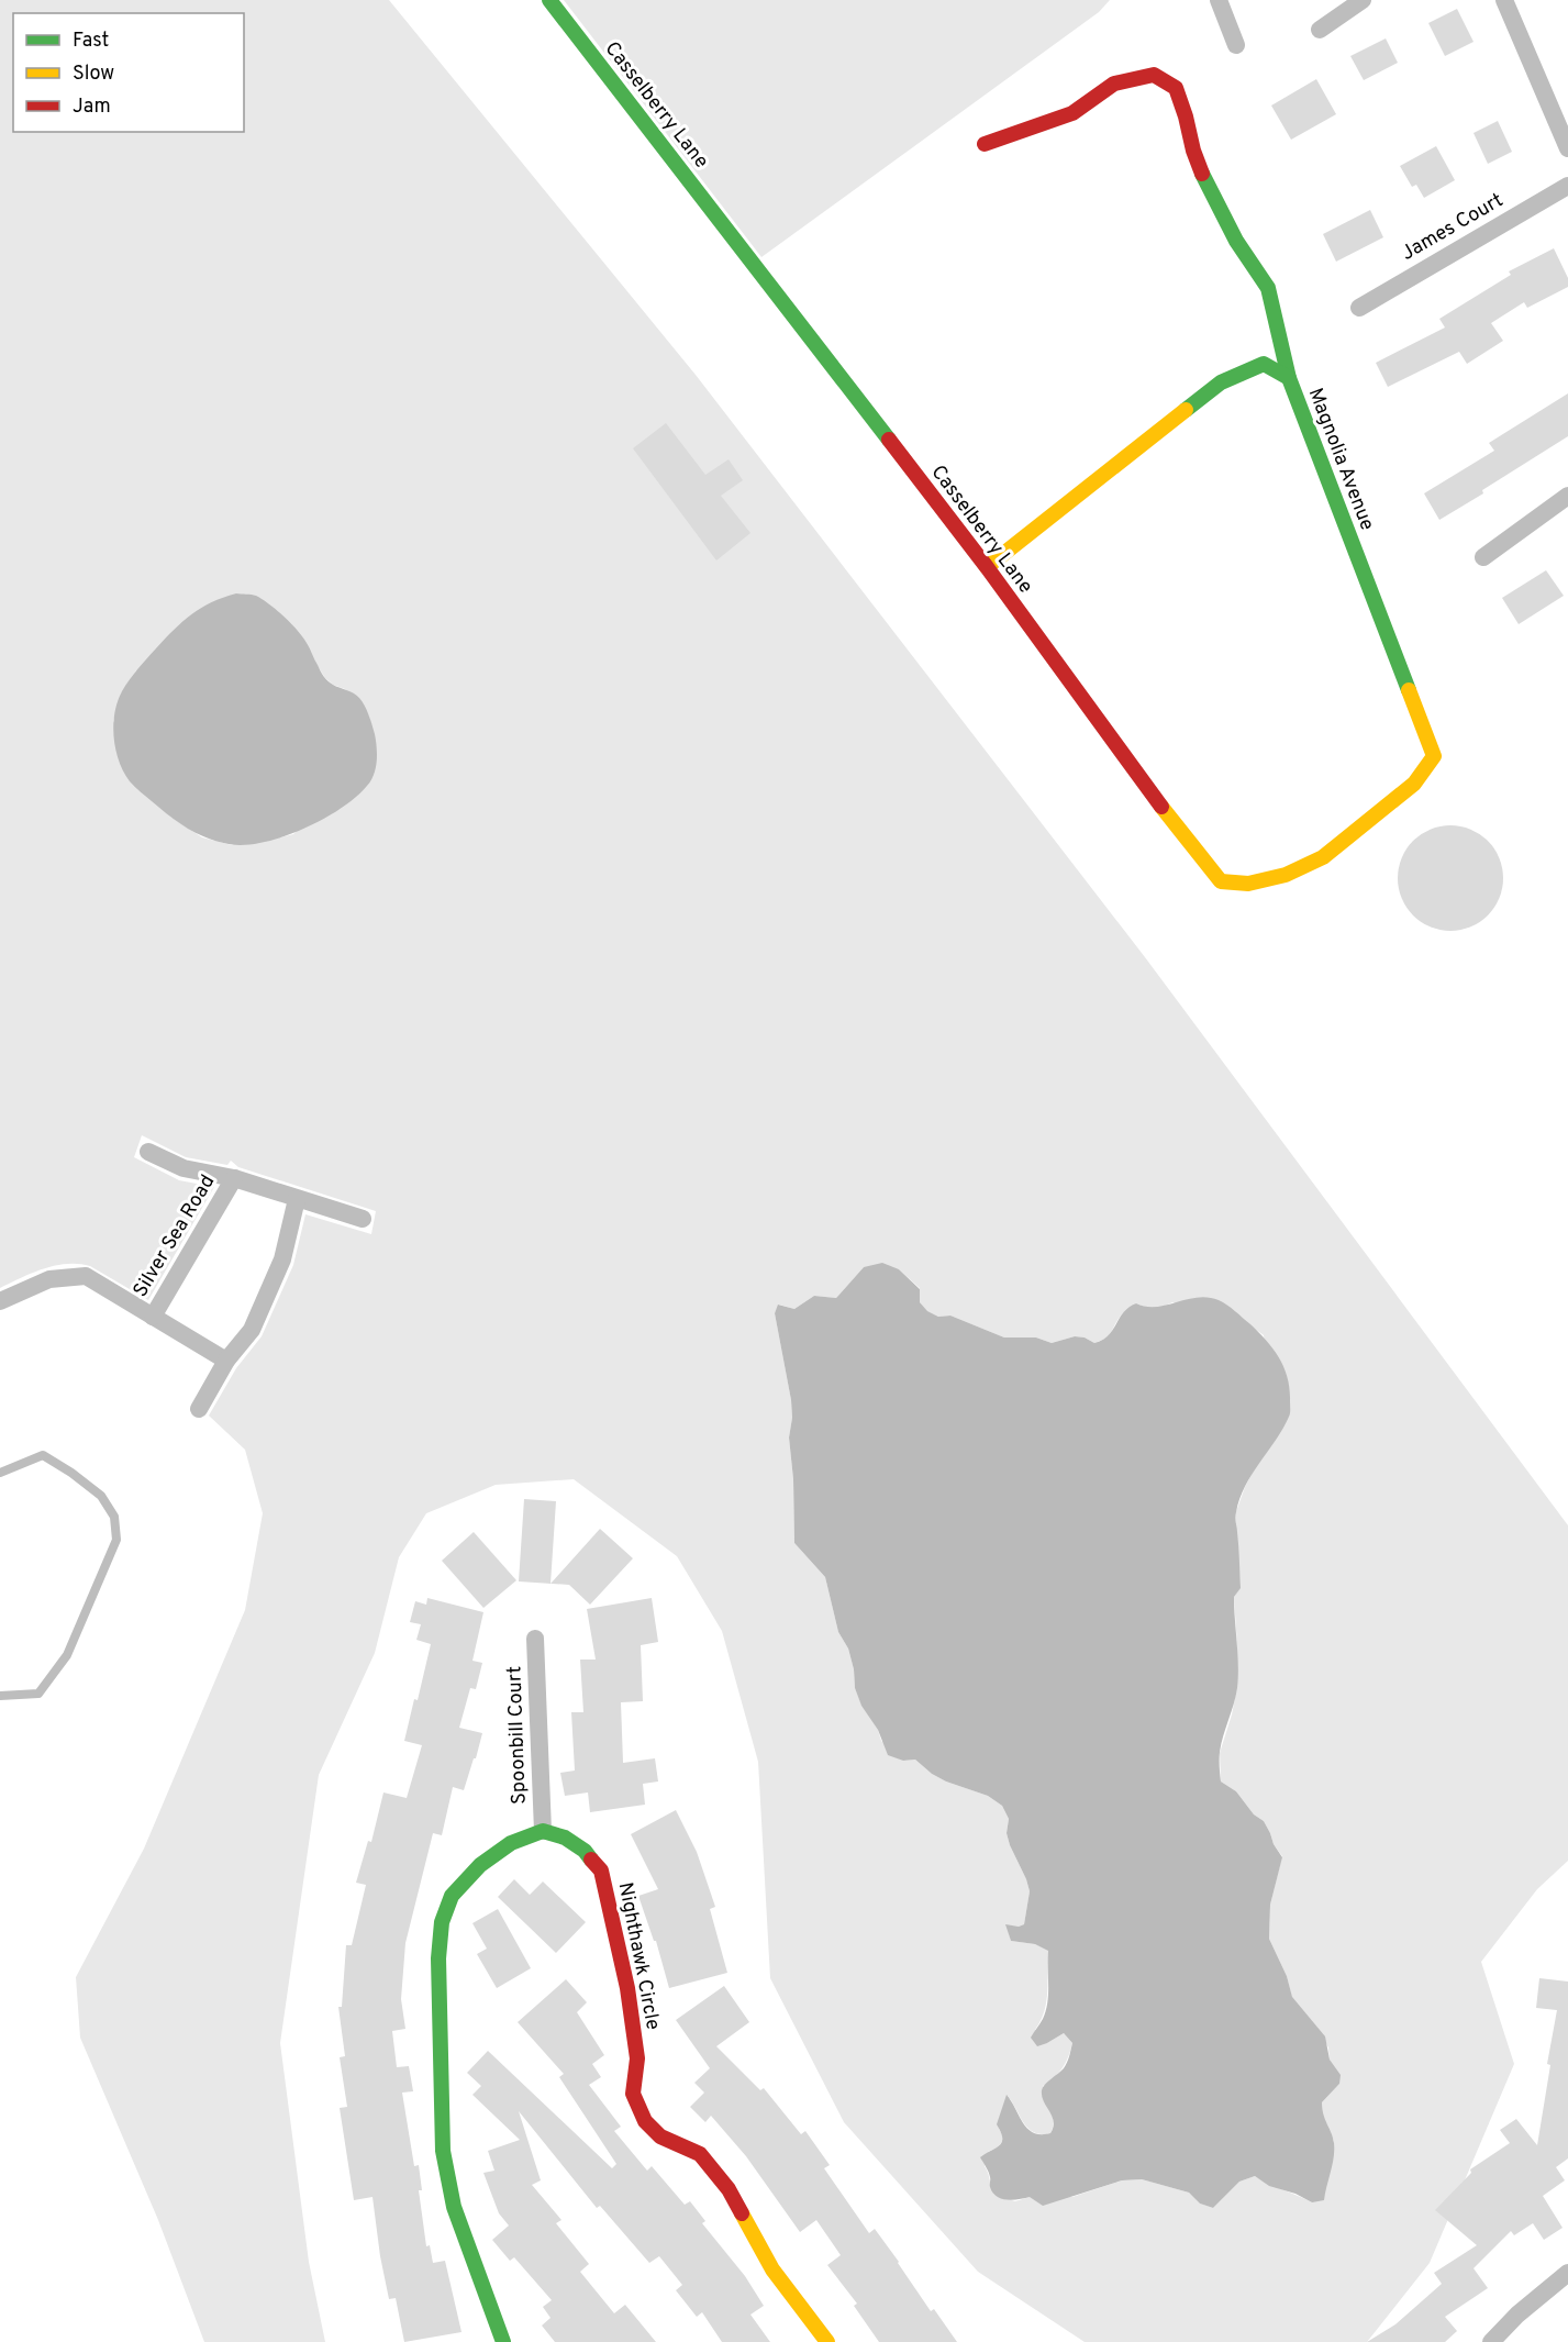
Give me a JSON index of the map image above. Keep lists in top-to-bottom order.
{
  "streets": {
    "street": [
      "Casselberry Lane",
      "James Court",
      "Magnolia Avenue",
      "Silver Sea Road",
      "Spoonbill Court",
      "Nighthawk Circle"
    ]
  },
  "crossings": [
    ["Casselberry Lane", "Magnolia Avenue"],
    ["Spoonbill Court", "Nighthawk Circle"]
  ],
  "legend": ["Fast", "Slow", "Jam"]
}
